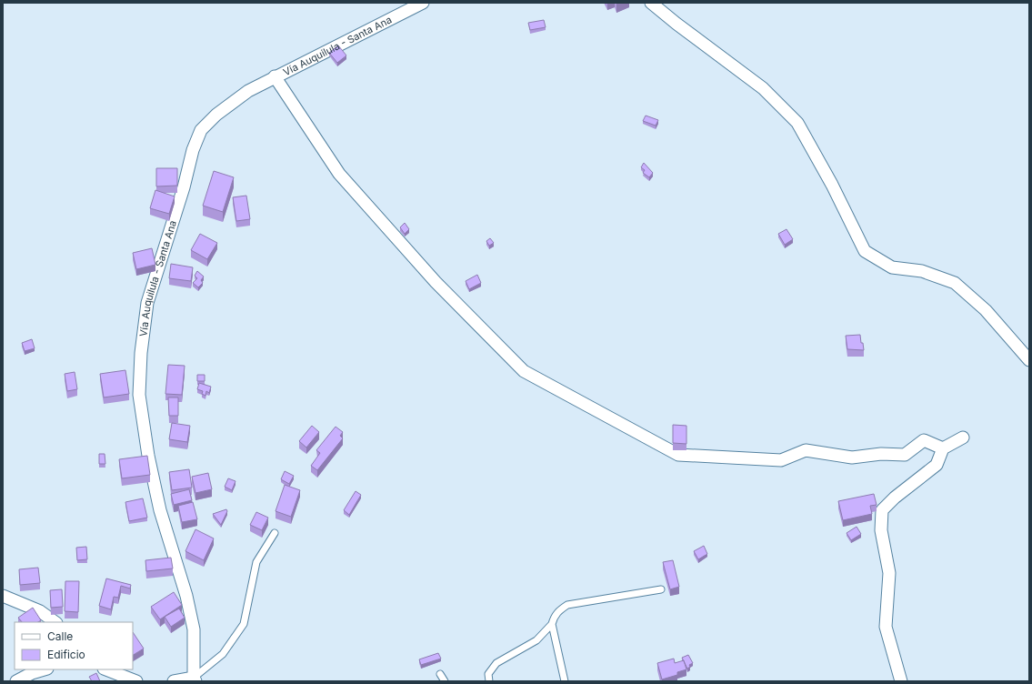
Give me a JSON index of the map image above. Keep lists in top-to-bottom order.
{
  "streets": {
    "street": ["Vía Auquilula - Santa Ana"]
  },
  "legend": ["Calle", "Edificio"]
}
